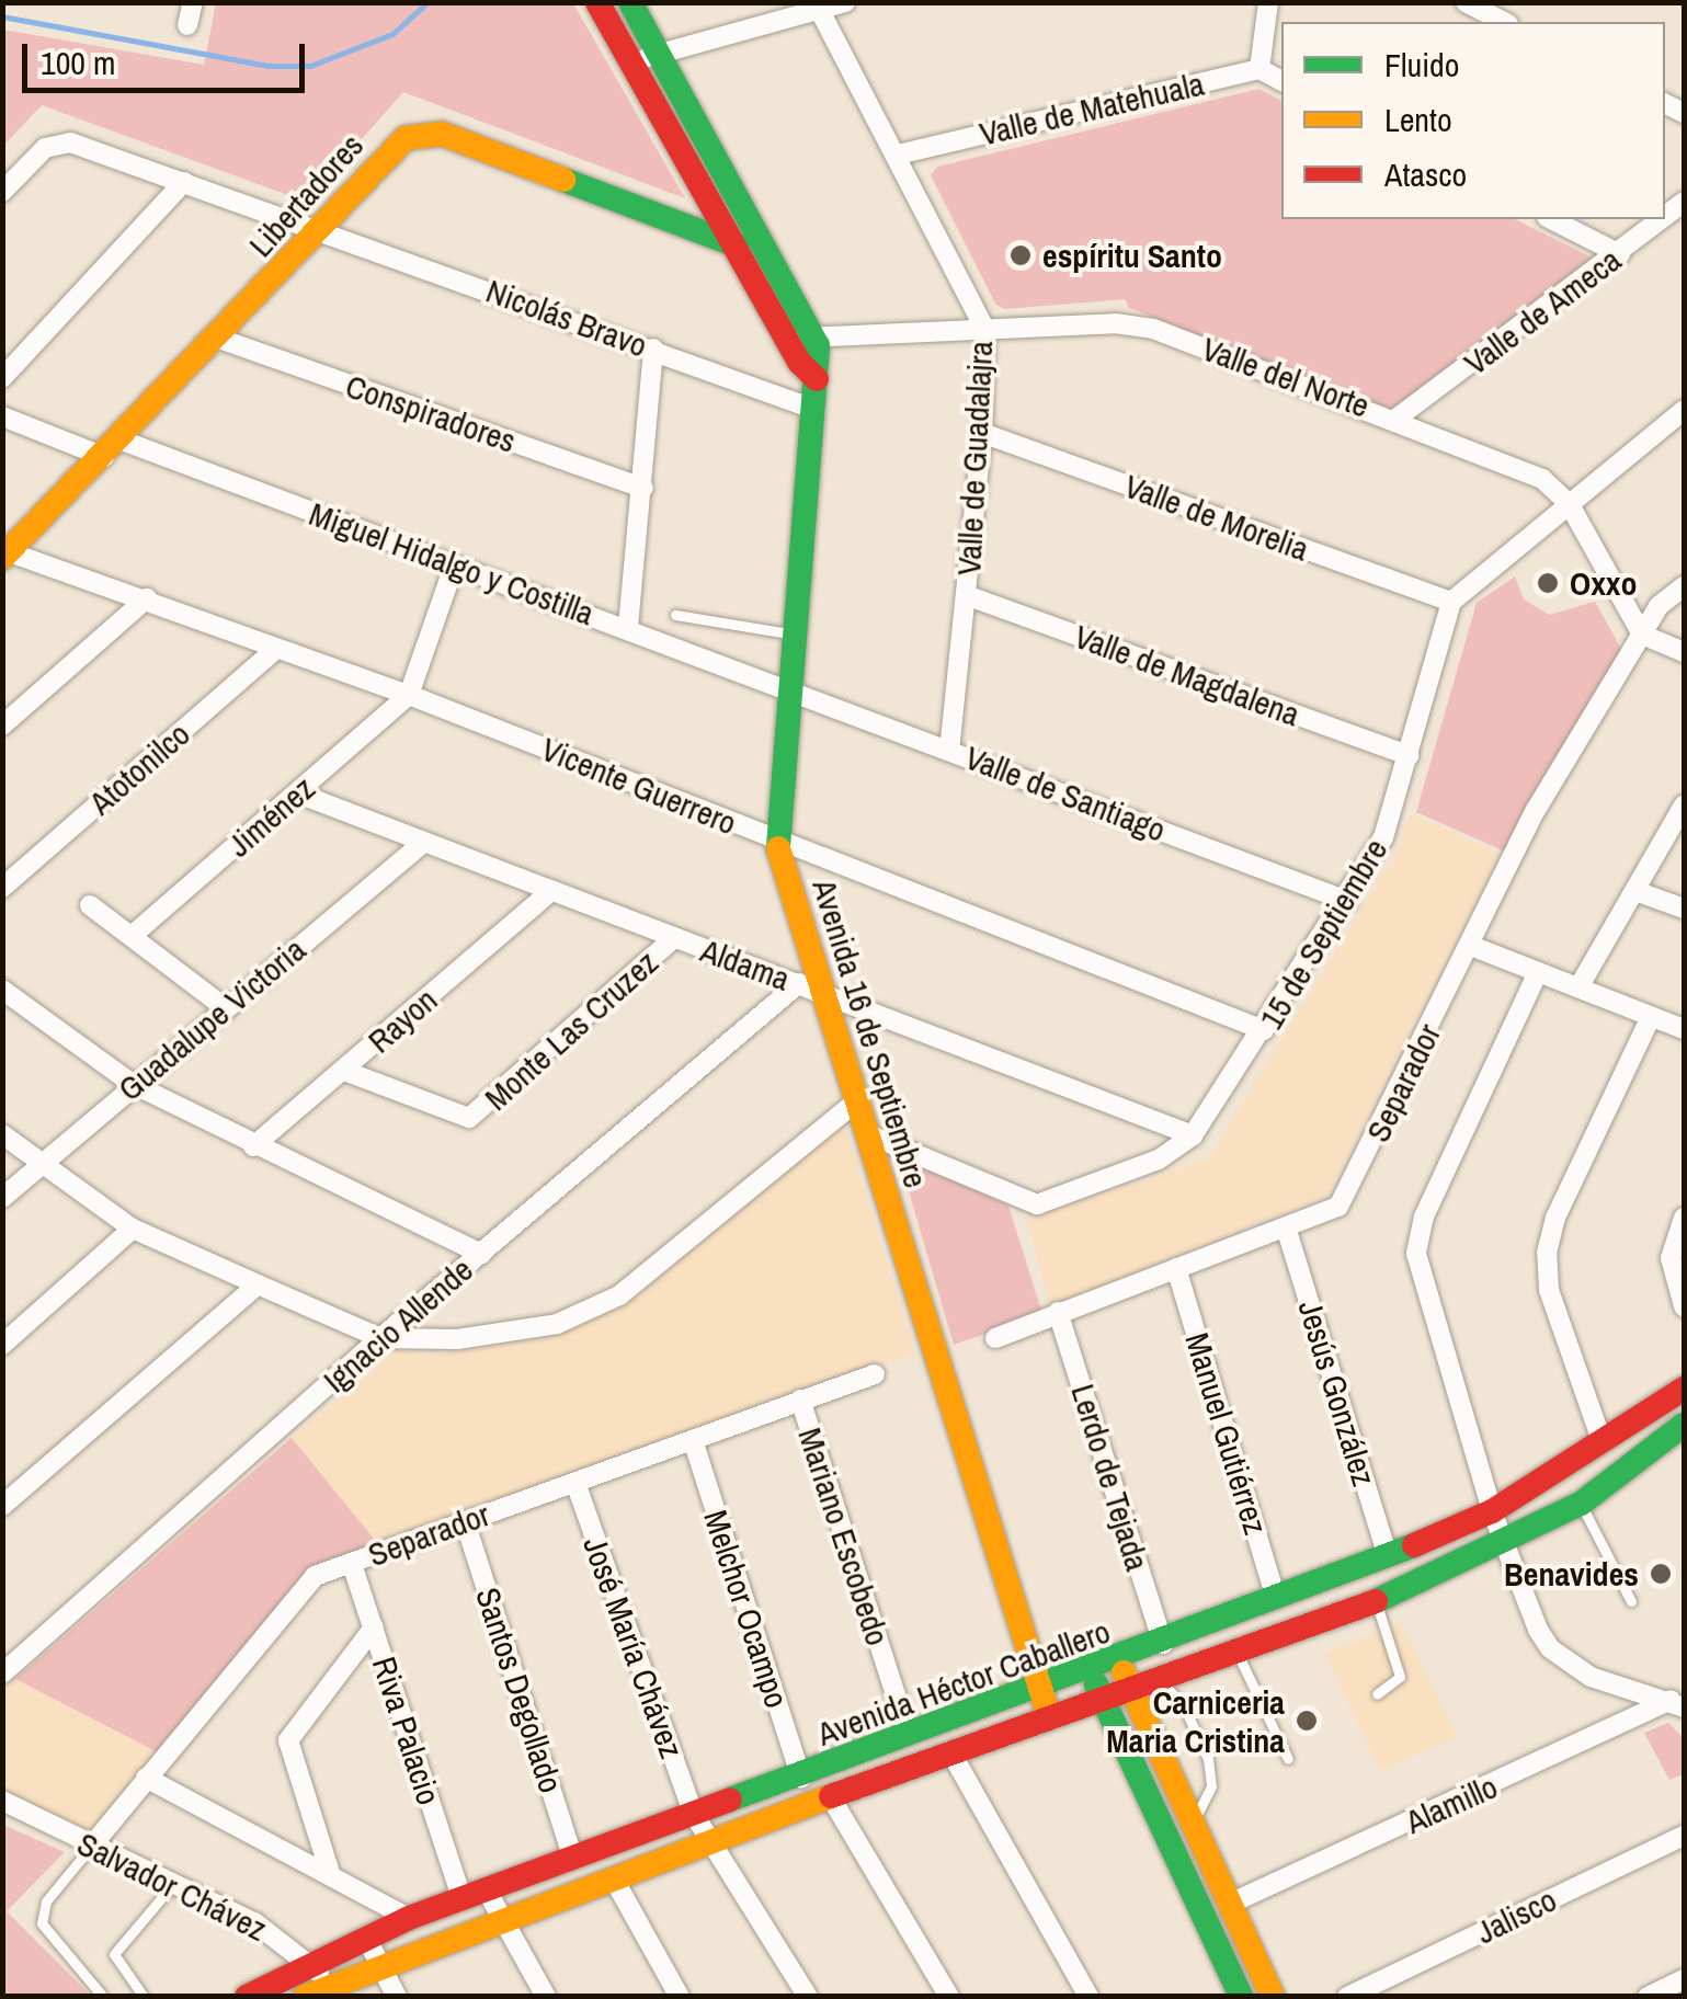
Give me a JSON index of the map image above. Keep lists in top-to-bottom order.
{
  "streets": {
    "street": [
      "Valle de Matehuala",
      "Libertadores",
      "Valle de Ameca",
      "Nicolás Bravo",
      "Valle del Norte",
      "Conspiradores",
      "Valle de Guadalajra",
      "Valle de Morelia",
      "Miguel Hidalgo y Costilla",
      "Valle de Magdalena",
      "Atotonilco",
      "Vicente Guerrero",
      "Valle de Santiago",
      "Jiménez",
      "15 de Septiembre",
      "Aldama",
      "Guadalupe Victoria",
      "Rayon",
      "Monte Las Cruzez",
      "Avenida 16 de Septiembre",
      "Separador",
      "Ignacio Allende",
      "Jesús González",
      "Manuel Gutiérrez",
      "Lerdo de Tejada",
      "Mariano Escobedo",
      "Melchor Ocampo",
      "José María Chávez",
      "Avenida Héctor Caballero",
      "Santos Degollado",
      "Riva Palacio",
      "Alamillo",
      "Salvador Chávez",
      "Jalisco"
    ]
  },
  "crossings": [
    ["Valle de Matehuala", "Valle de Guadalajra"],
    ["Libertadores", "Nicolás Bravo"],
    ["Libertadores", "Conspiradores"],
    ["Libertadores", "Miguel Hidalgo y Costilla"],
    ["Libertadores", "Vicente Guerrero"],
    ["Valle de Ameca", "Valle del Norte"],
    ["Nicolás Bravo", "Avenida 16 de Septiembre"],
    ["Valle del Norte", "Valle de Guadalajra"],
    ["Valle del Norte", "Avenida 16 de Septiembre"],
    ["Valle del Norte", "Separador"],
    ["Valle de Guadalajra", "Valle de Morelia"],
    ["Valle de Guadalajra", "Valle de Magdalena"],
    ["Valle de Guadalajra", "Valle de Santiago"],
    ["Valle de Morelia", "15 de Septiembre"],
    ["Miguel Hidalgo y Costilla", "Valle de Santiago"],
    ["Miguel Hidalgo y Costilla", "Avenida 16 de Septiembre"],
    ["Valle de Magdalena", "15 de Septiembre"],
    ["Atotonilco", "Vicente Guerrero"],
    ["Vicente Guerrero", "Jiménez"],
    ["Vicente Guerrero", "15 de Septiembre"],
    ["Vicente Guerrero", "Avenida 16 de Septiembre"],
    ["Valle de Santiago", "15 de Septiembre"],
    ["Valle de Santiago", "Avenida 16 de Septiembre"],
    ["Jiménez", "Aldama"],
    ["15 de Septiembre", "Aldama"],
    ["15 de Septiembre", "Avenida 16 de Septiembre"],
    ["Aldama", "Guadalupe Victoria"],
    ["Aldama", "Rayon"],
    ["Aldama", "Monte Las Cruzez"],
    ["Aldama", "Avenida 16 de Septiembre"],
    ["Aldama", "Ignacio Allende"],
    ["Rayon", "Monte Las Cruzez"],
    ["Avenida 16 de Septiembre", "Ignacio Allende"],
    ["Avenida 16 de Septiembre", "Avenida Héctor Caballero"],
    ["Separador", "Jesús González"],
    ["Separador", "Manuel Gutiérrez"],
    ["Separador", "Lerdo de Tejada"],
    ["Separador", "Mariano Escobedo"],
    ["Separador", "Melchor Ocampo"],
    ["Separador", "José María Chávez"],
    ["Separador", "Santos Degollado"],
    ["Separador", "Riva Palacio"],
    ["Separador", "Salvador Chávez"],
    ["Jesús González", "Avenida Héctor Caballero"],
    ["Manuel Gutiérrez", "Avenida Héctor Caballero"],
    ["Lerdo de Tejada", "Avenida Héctor Caballero"],
    ["Mariano Escobedo", "Avenida Héctor Caballero"],
    ["Melchor Ocampo", "Avenida Héctor Caballero"],
    ["José María Chávez", "Avenida Héctor Caballero"],
    ["Avenida Héctor Caballero", "Santos Degollado"],
    ["Avenida Héctor Caballero", "Riva Palacio"],
    ["Avenida Héctor Caballero", "Salvador Chávez"]
  ],
  "places": [
    "espíritu Santo",
    "Oxxo",
    "Benavides",
    "Carniceria Maria Cristina"
  ],
  "legend": ["Fluido", "Lento", "Atasco"],
  "scale_bar": "100 m"
}
